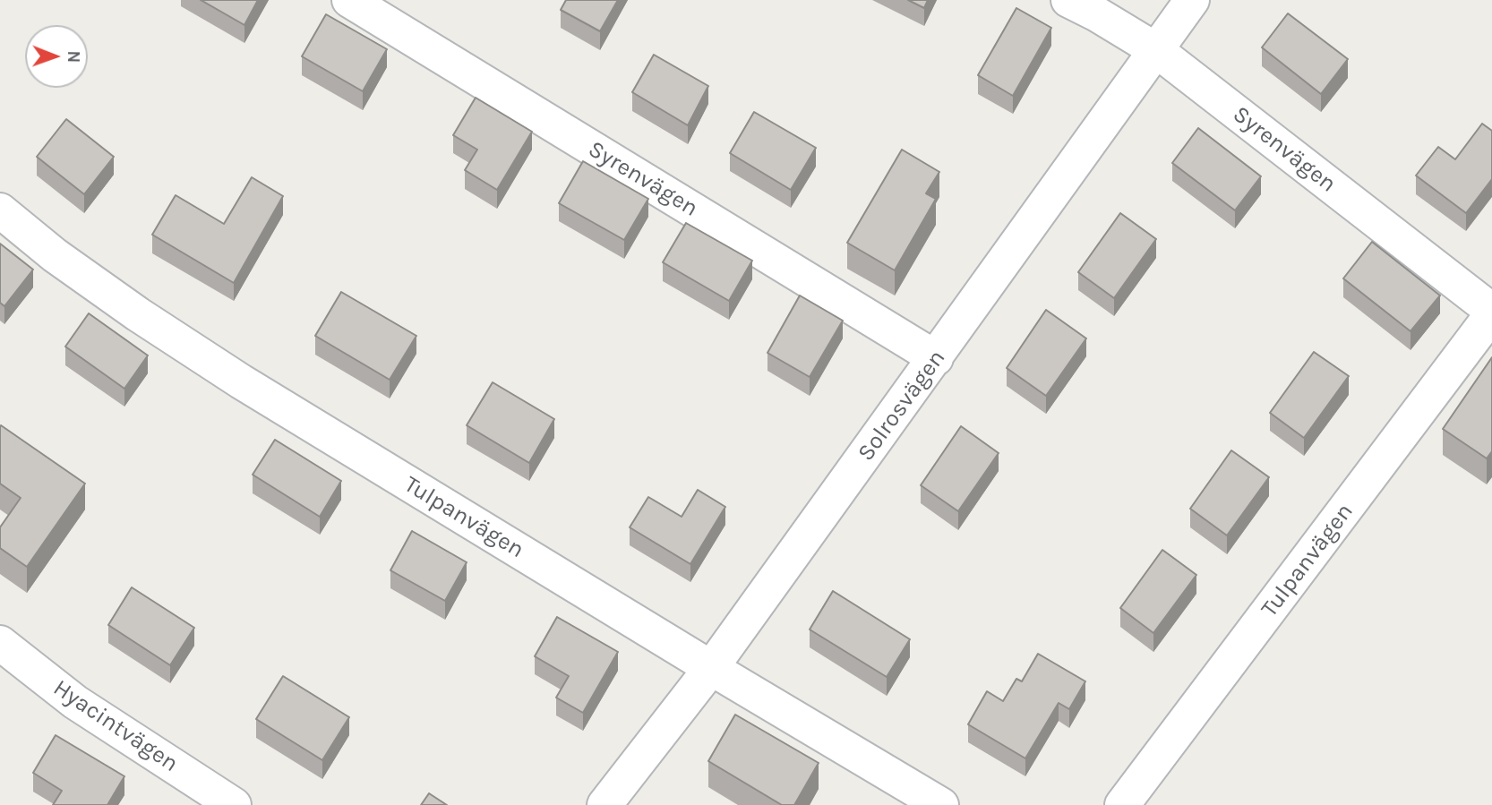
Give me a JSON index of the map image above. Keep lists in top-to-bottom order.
{
  "streets": {
    "street": [
      "Syrenvägen",
      "Solrosvägen",
      "Tulpanvägen",
      "Hyacintvägen"
    ]
  },
  "crossings": [
    ["Syrenvägen", "Solrosvägen"],
    ["Syrenvägen", "Tulpanvägen"],
    ["Solrosvägen", "Tulpanvägen"]
  ],
  "north": "right"
}
